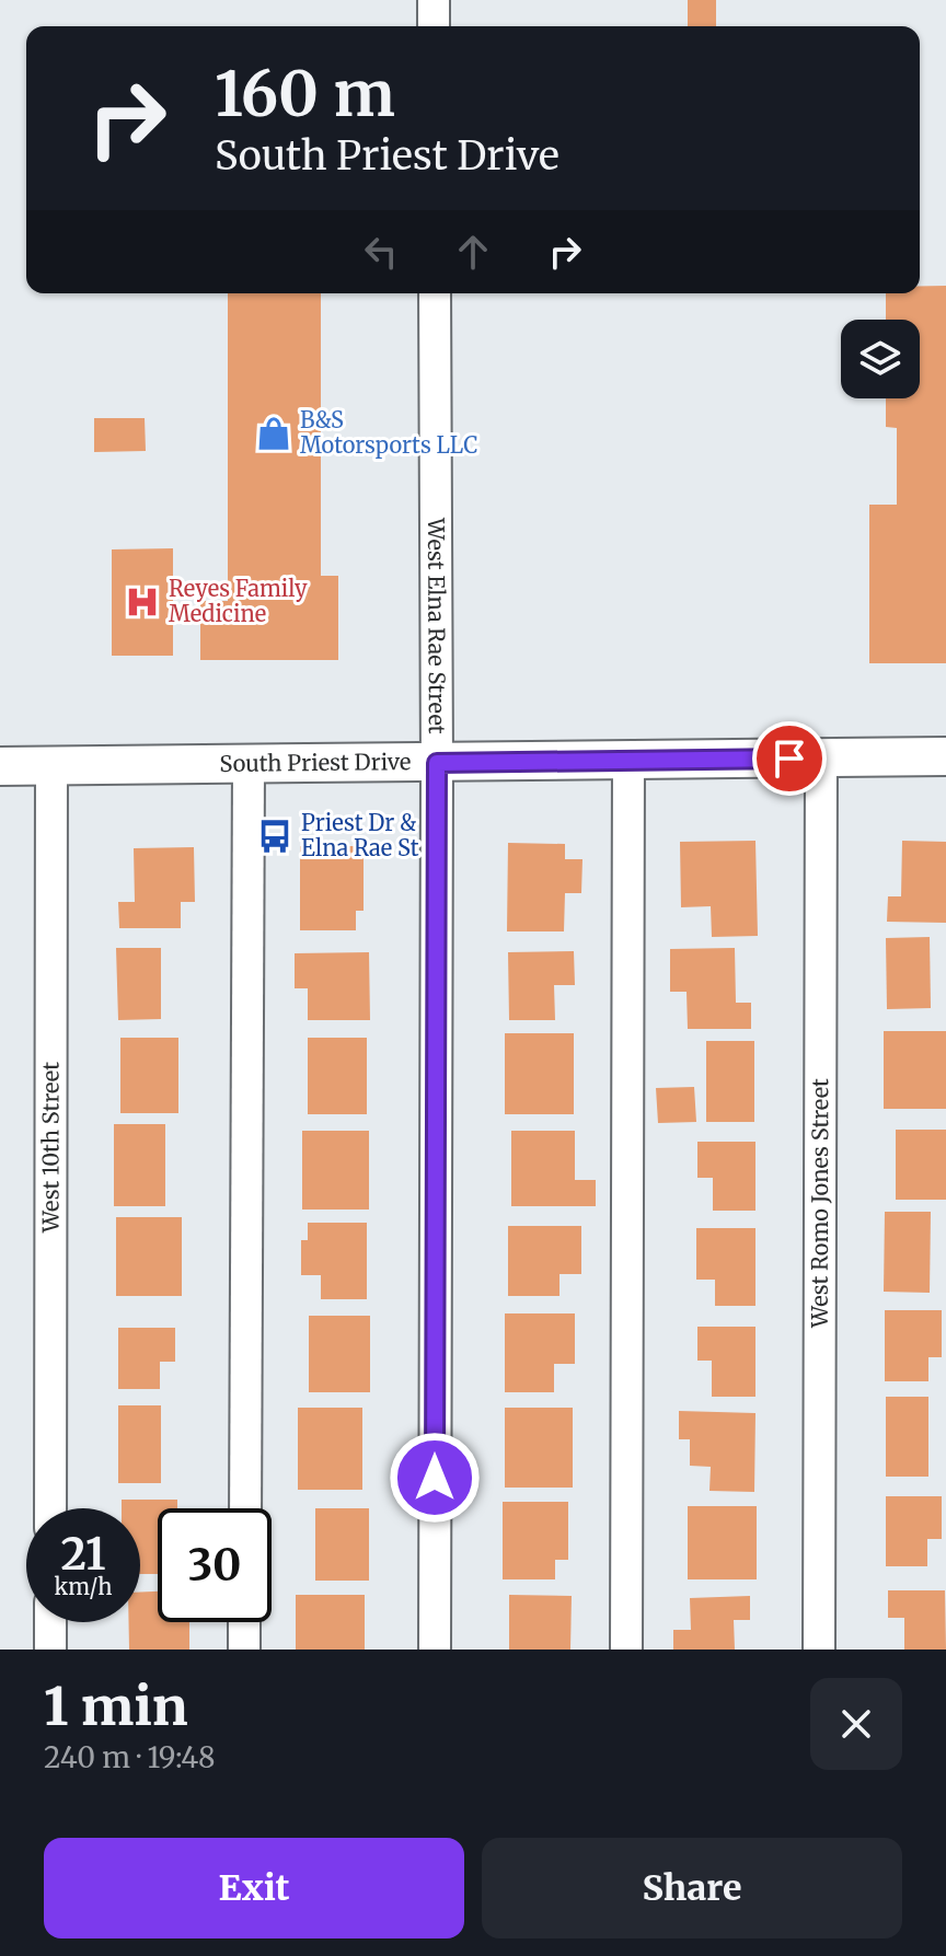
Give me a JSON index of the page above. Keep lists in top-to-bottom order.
{
  "streets": {
    "main road": ["South Priest Drive"],
    "street": ["West Elna Rae Street", "West 10th Street", "West Romo Jones Street"]
  },
  "crossings": [
    ["West Elna Rae Street", "South Priest Drive"],
    ["South Priest Drive", "West 10th Street"],
    ["South Priest Drive", "West Romo Jones Street"]
  ],
  "places": {
    "shop": ["B&S Motorsports LLC"],
    "hospital": ["Reyes Family Medicine"],
    "bus stop": ["Priest Dr & Elna Rae St"]
  },
  "page": {
    "turn": ["160 m", "South Priest Drive"],
    "speed": "21 km/h",
    "limit": "30",
    "heading": ["1 min", "240 m · 19:48"],
    "buttons": ["Exit", "Share"]
  }
}
